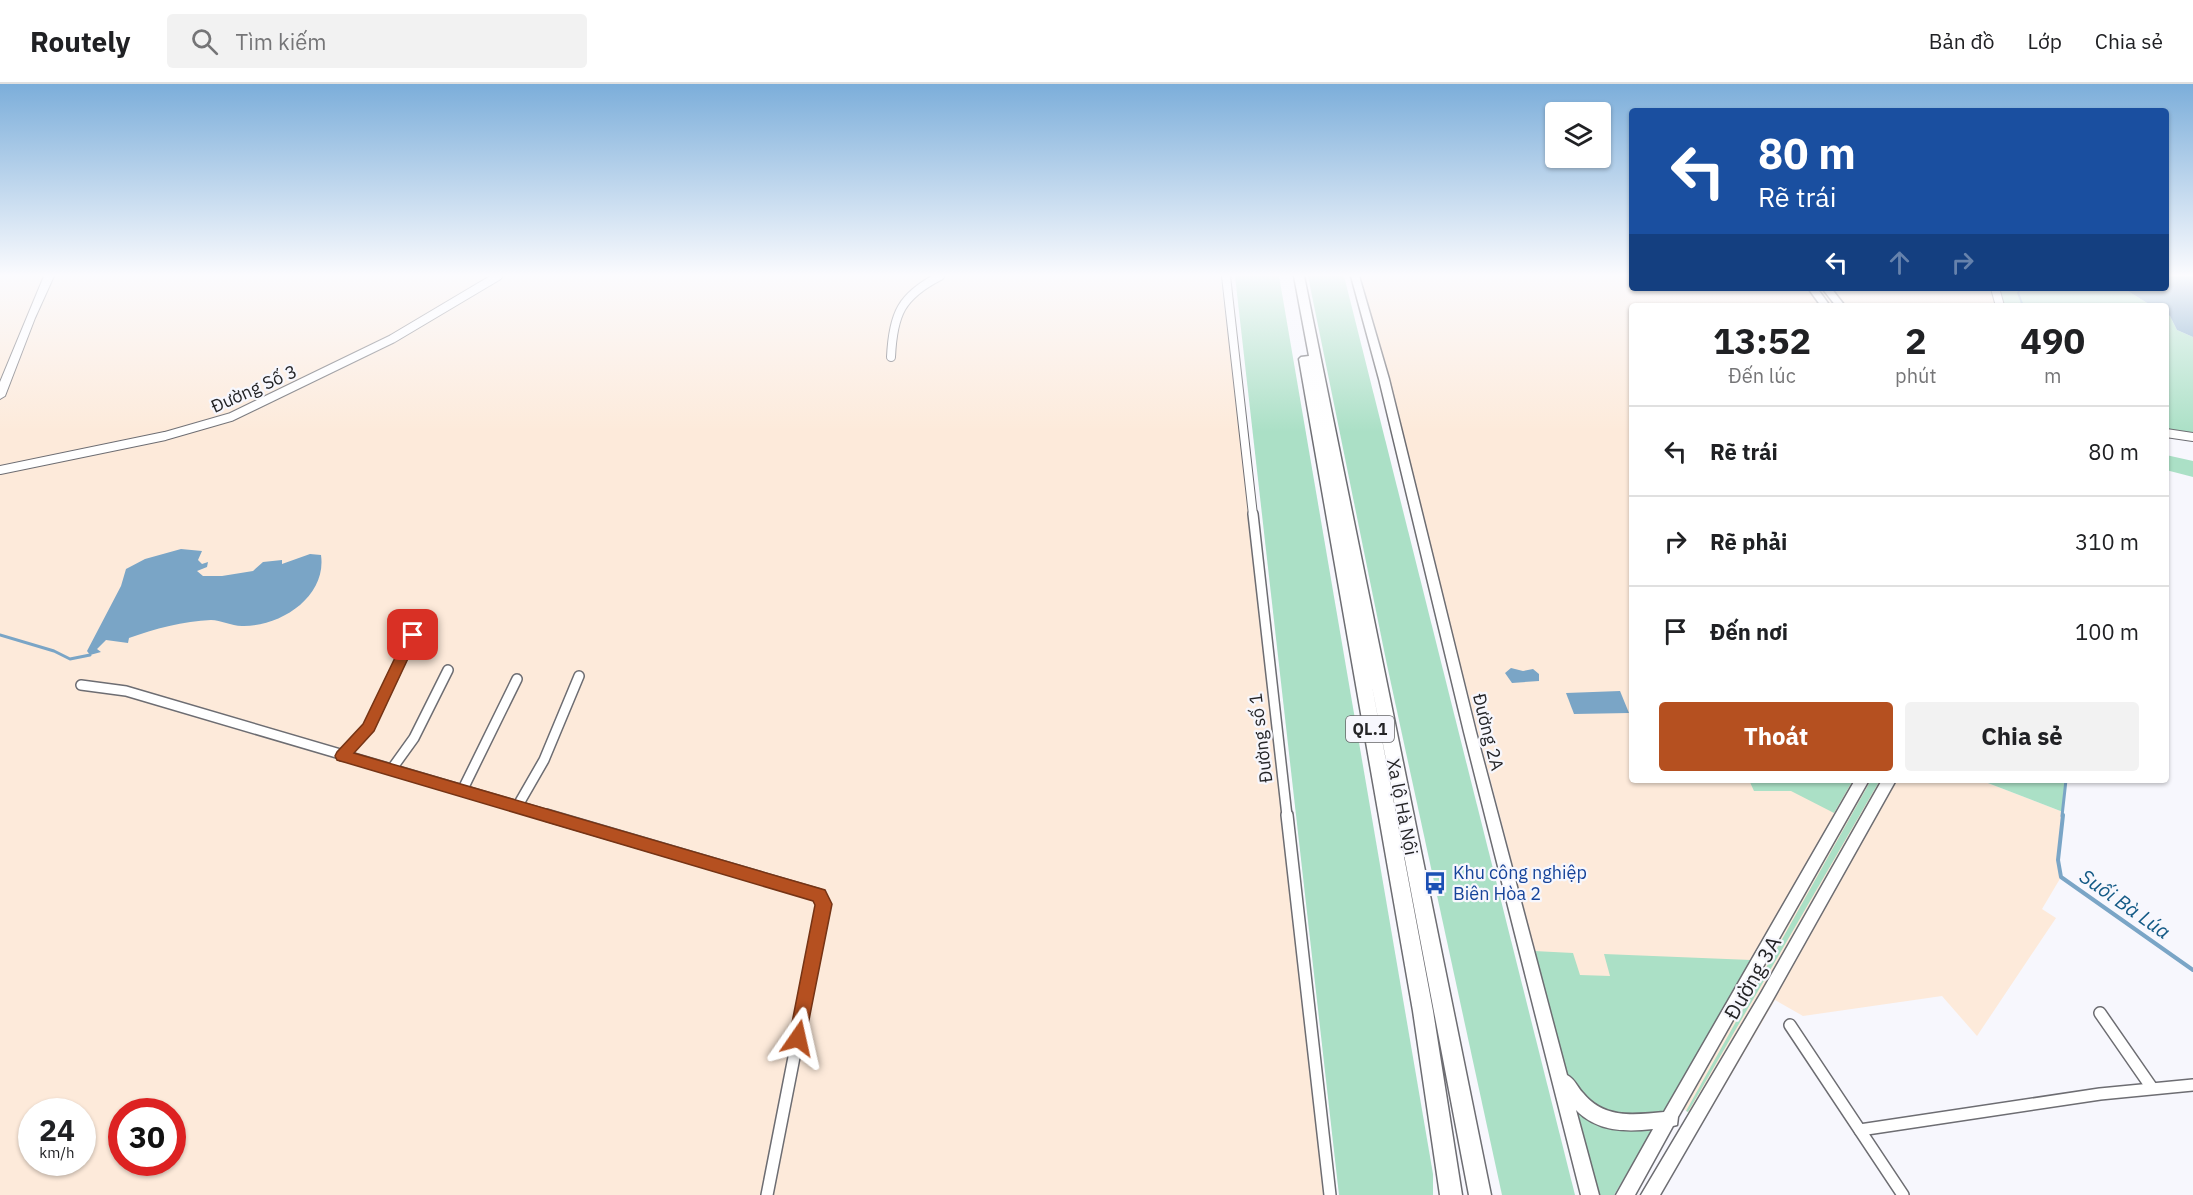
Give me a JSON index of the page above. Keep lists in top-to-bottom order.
{
  "streets": {
    "highway": ["QL.1", "Xa lộ Hà Nội"],
    "street": [
      "Đường Số 3",
      "Đường 2A",
      "Đường số 1",
      "Đường 3A"
    ]
  },
  "water": ["Suối Bà Lúa"],
  "places": {
    "bus stop": ["Khu công nghiệp Biên Hòa 2"]
  },
  "page": {
    "header": "Routely",
    "search": "Tìm kiếm",
    "nav": ["Bản đồ", "Lớp", "Chia sẻ"],
    "turn": ["80 m", "Rẽ trái"],
    "eta": [
      "13:52",
      "Đến lúc",
      "2",
      "phút",
      "490",
      "m"
    ],
    "list": [
      {
        "name": "Rẽ trái",
        "value": "80 m"
      },
      {
        "name": "Rẽ phải",
        "value": "310 m"
      },
      {
        "name": "Đến nơi",
        "value": "100 m"
      }
    ],
    "buttons": ["Thoát", "Chia sẻ"],
    "speed": "24 km/h",
    "limit": "30"
  }
}
